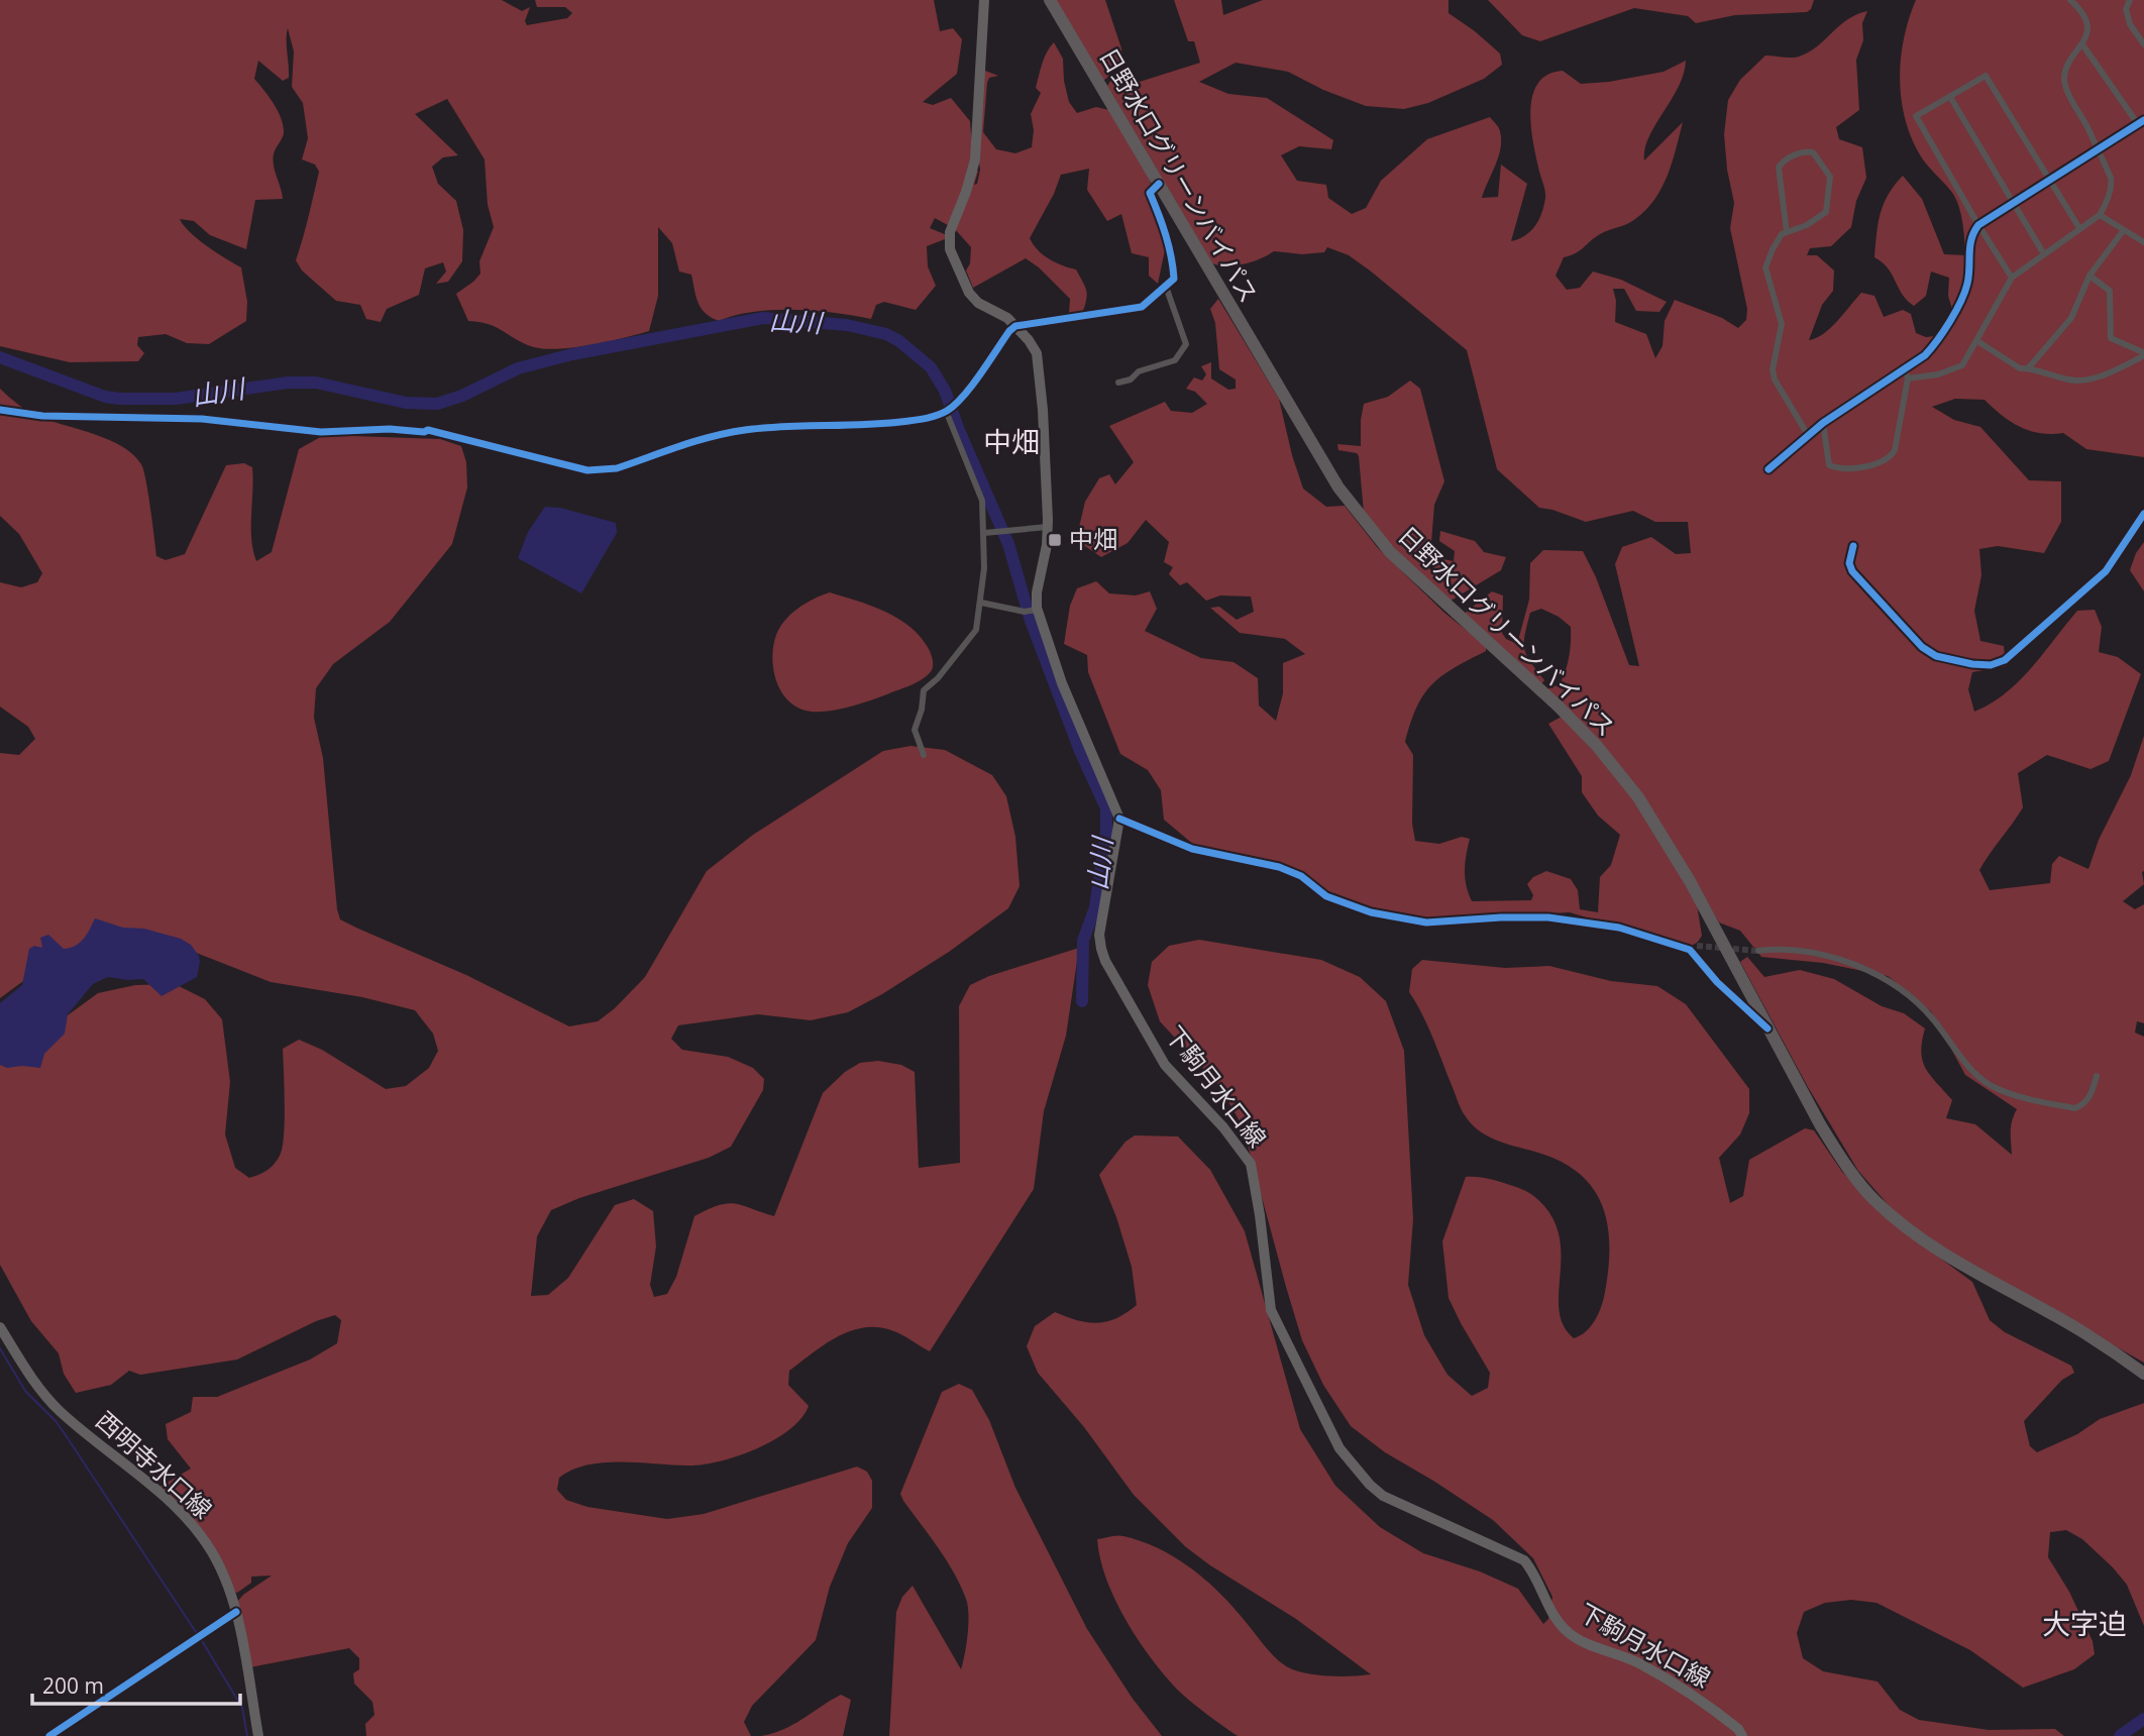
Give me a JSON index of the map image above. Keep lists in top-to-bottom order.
{
  "streets": {
    "highway": ["日野水口グリーンバイパス"],
    "main road": ["下駒月水口線", "西明寺水口線"]
  },
  "districts": ["中畑", "大字迫"],
  "water": ["山川"],
  "places": {
    "transit": ["中畑"]
  },
  "scale_bar": "200 m"
}
